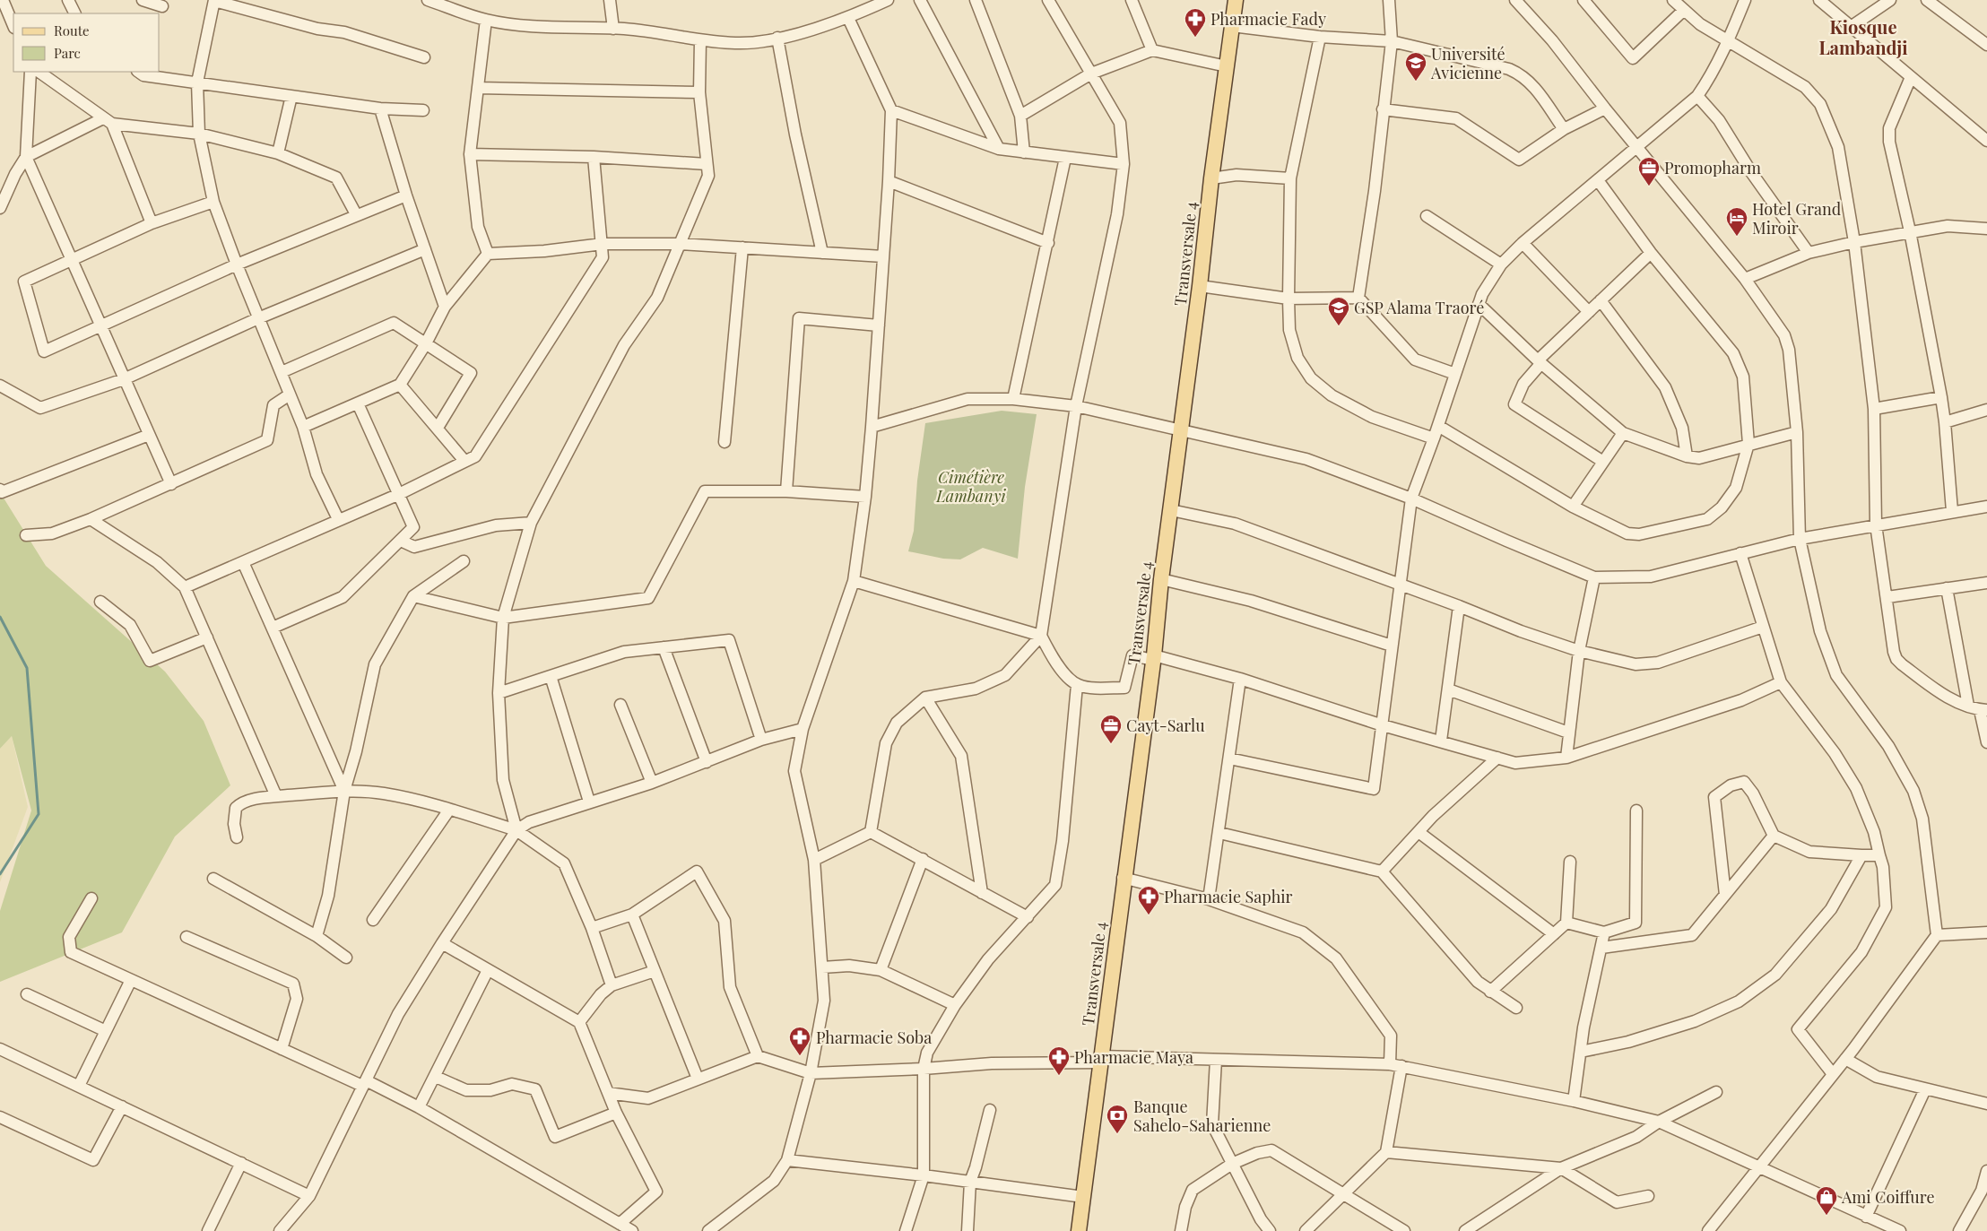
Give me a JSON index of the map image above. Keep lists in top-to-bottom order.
{
  "streets": {
    "main road": ["Transversale 4"]
  },
  "districts": ["Kiosque Lambandji"],
  "parks": ["Cimétière Lambanyi"],
  "places": {
    "pharmacy": [
      "Pharmacie Fady",
      "Pharmacie Saphir",
      "Pharmacie Soba",
      "Pharmacie Maya"
    ],
    "school or university": ["Université Avicienne", "GSP Alama Traoré"],
    "office": ["Promopharm", "Cayt-Sarlu"],
    "hotel": ["Hotel Grand Miroir"],
    "bank": ["Banque Sahelo-Saharienne"],
    "shop": ["Ami Coiffure"]
  },
  "legend": ["Route", "Parc"]
}
